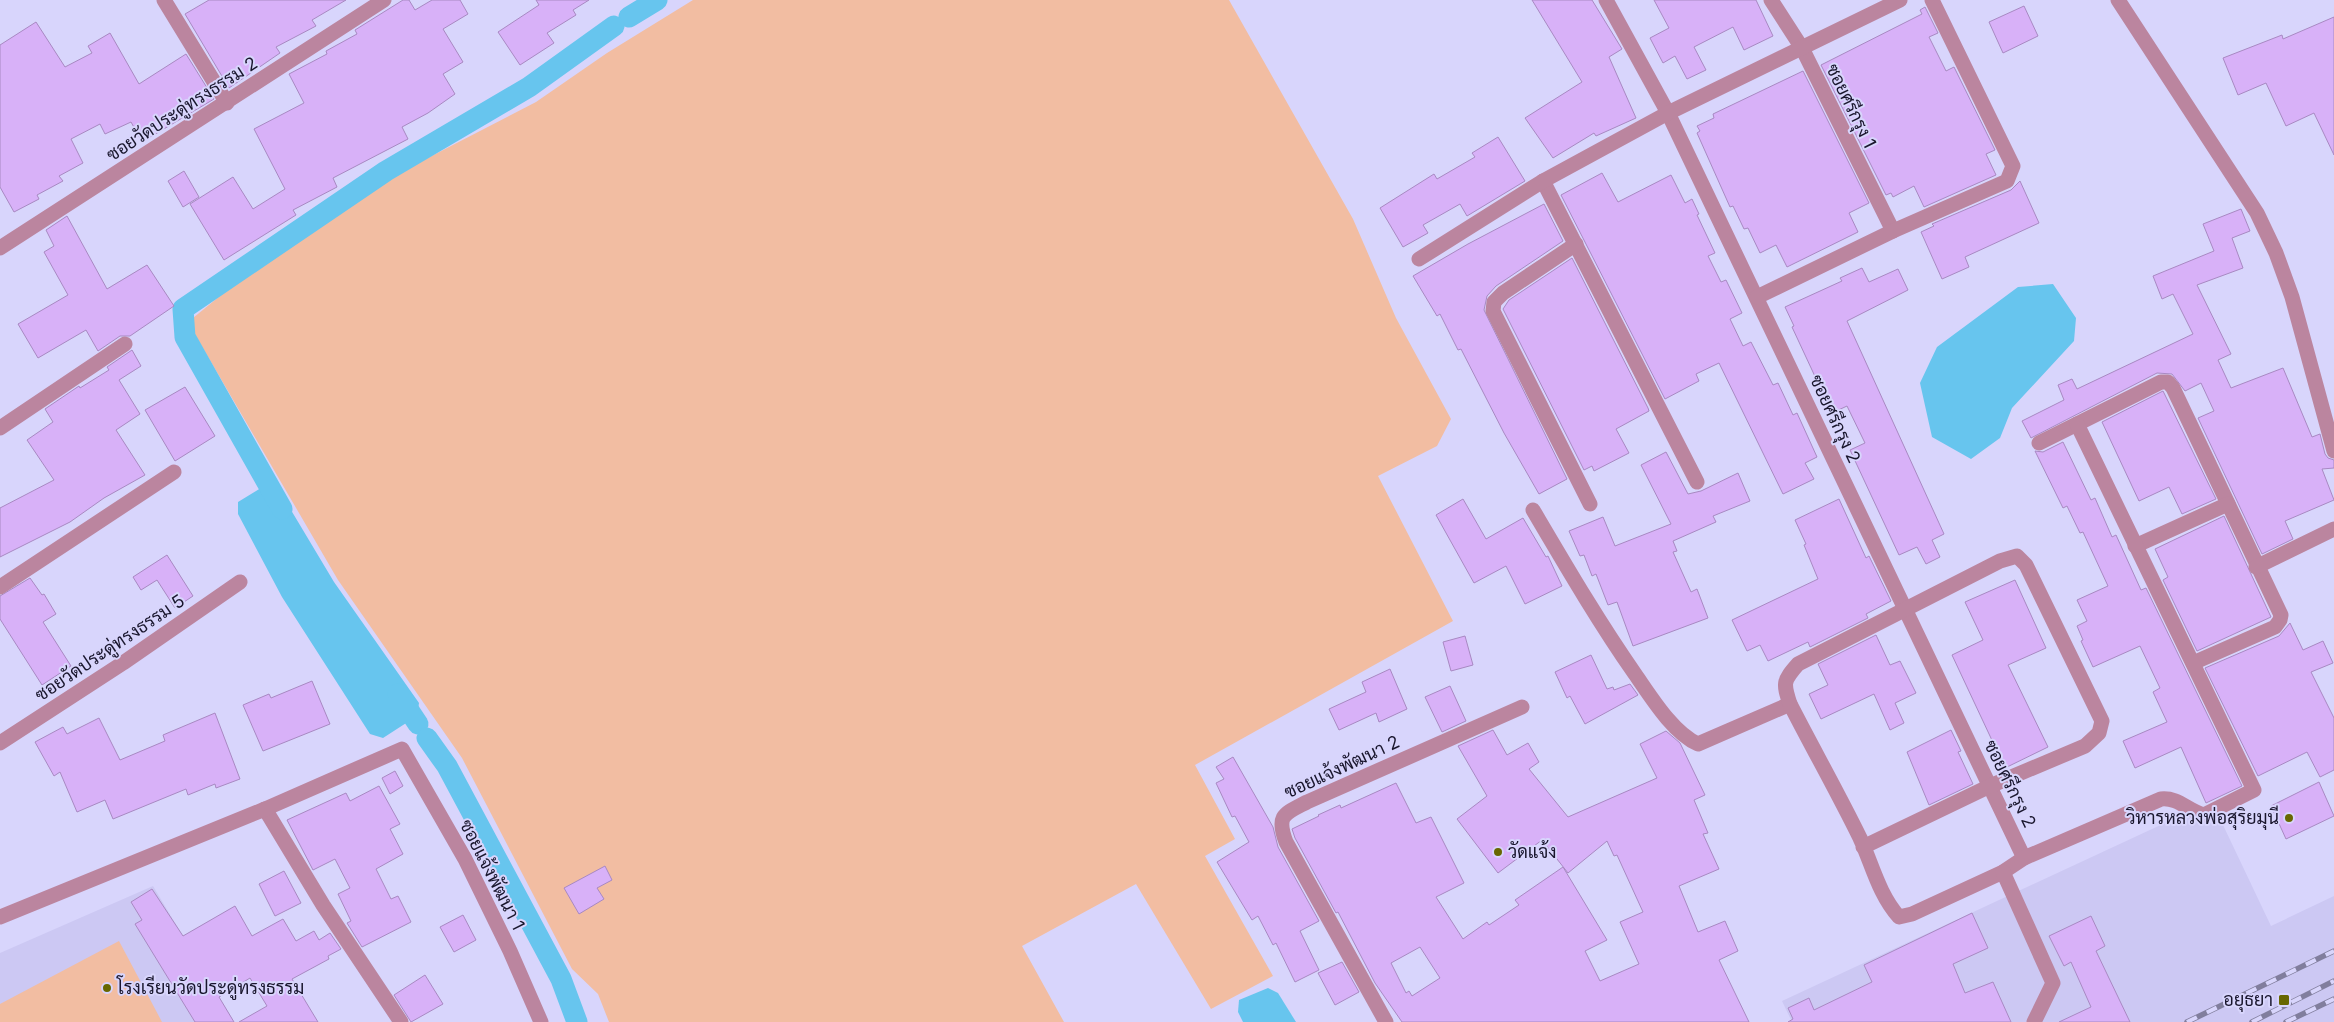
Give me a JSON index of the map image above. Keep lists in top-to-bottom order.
{
  "streets": {
    "street": [
      "ซอยศรีกรุง 1",
      "ซอยวัดประดู่ทรงธรรม 2",
      "ซอยศรีกรุง 2",
      "ซอยวัดประดู่ทรงธรรม 5",
      "ซอยแจ้งพัฒนา 2",
      "ซอยแจ้งพัฒนา 1"
    ]
  },
  "places": {
    "other": ["วิหารหลวงพ่อสุริยมุนี", "วัดแจ้ง", "โรงเรียนวัดประดู่ทรงธรรม"],
    "transit": ["อยุธยา"]
  }
}
